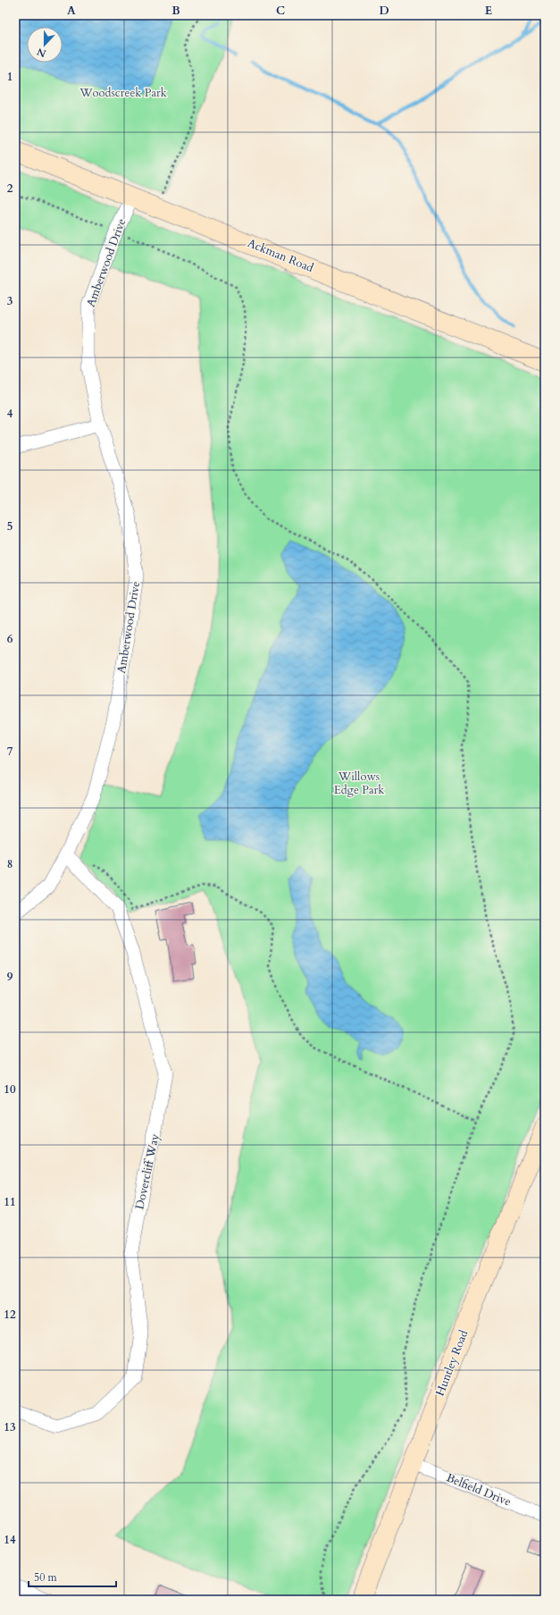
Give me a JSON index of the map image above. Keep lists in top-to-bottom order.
{
  "streets": {
    "street": [
      "Ackman Road",
      "Amberwood Drive",
      "Dovercliff Way",
      "Huntley Road",
      "Belfield Drive"
    ]
  },
  "crossings": [
    ["Ackman Road", "Amberwood Drive"],
    ["Amberwood Drive", "Dovercliff Way"],
    ["Huntley Road", "Belfield Drive"]
  ],
  "parks": ["Woodscreek Park", "Willows Edge Park"],
  "scale_bar": "50 m",
  "north": "bottom",
  "grid": {
    "columns": [
      "A",
      "B",
      "C",
      "D",
      "E"
    ],
    "rows": [
      "1",
      "2",
      "3",
      "4",
      "5",
      "6",
      "7",
      "8",
      "9",
      "10",
      "11",
      "12",
      "13",
      "14"
    ]
  }
}
